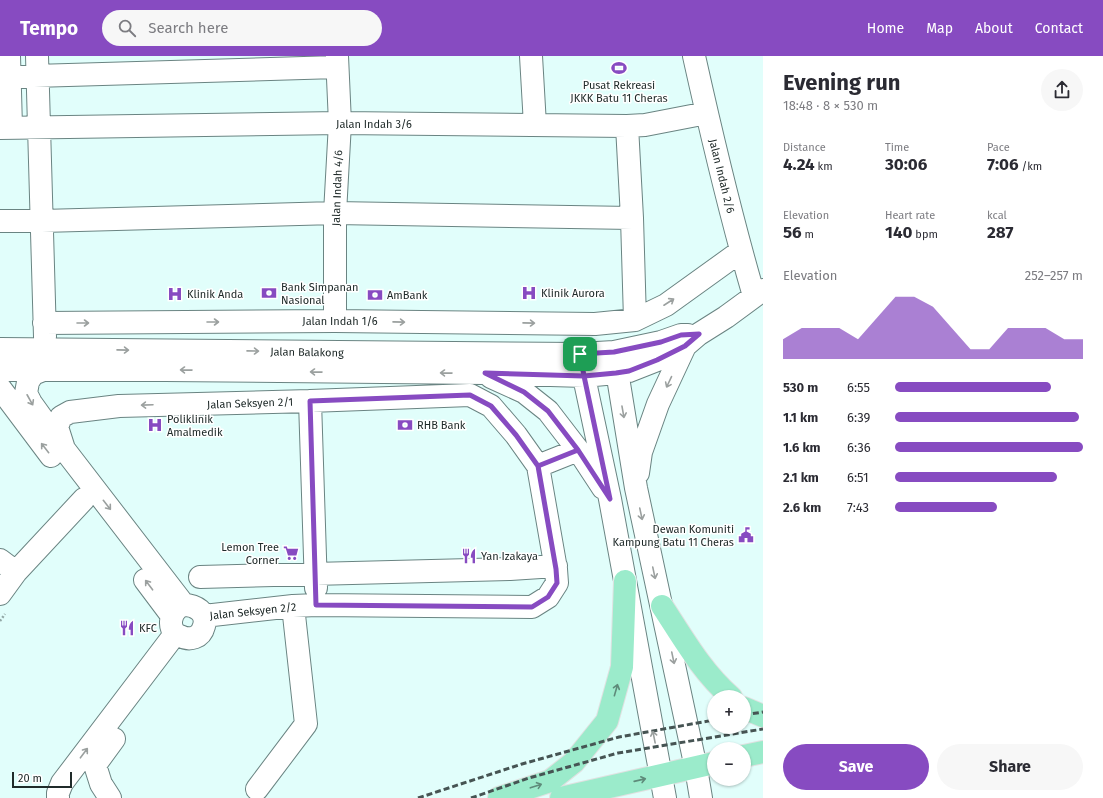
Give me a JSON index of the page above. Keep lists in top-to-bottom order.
{
  "streets": {
    "street": [
      "Jalan Indah 3/6",
      "Jalan Indah 2/6",
      "Jalan Indah 4/6",
      "Jalan Indah 1/6",
      "Jalan Balakong",
      "Jalan Seksyen 2/1",
      "Jalan Seksyen 2/2"
    ]
  },
  "crossings": [
    ["Jalan Indah 3/6", "Jalan Indah 2/6"],
    ["Jalan Indah 3/6", "Jalan Indah 4/6"],
    ["Jalan Indah 4/6", "Jalan Indah 1/6"],
    ["Jalan Seksyen 2/1", "Jalan Seksyen 2/2"]
  ],
  "places": {
    "sports": ["Pusat Rekreasi JKKK Batu 11 Cheras"],
    "bank": ["Bank Simpanan Nasional", "AmBank", "RHB Bank"],
    "hospital": ["Klinik Aurora", "Klinik Anda", "Poliklinik Amalmedik"],
    "public building": ["Dewan Komuniti Kampung Batu 11 Cheras"],
    "supermarket": ["Lemon Tree Corner"],
    "restaurant": ["Yan Izakaya", "KFC"]
  },
  "scale_bar": "20 m",
  "page": {
    "header": "Tempo",
    "search": "Search here",
    "nav": [
      "Home",
      "Map",
      "About",
      "Contact"
    ],
    "heading": ["Evening run", "18:48 · 8 × 530 m"],
    "stats": [
      ["Distance", "4.24 km"],
      ["Time", "30:06"],
      ["Pace", "7:06 /km"],
      ["Elevation", "56 m"],
      ["Heart rate", "140 bpm"],
      ["kcal", "287"]
    ],
    "chart": ["Elevation", "252–257 m"],
    "list": [
      {
        "name": "530 m",
        "note": "6:55"
      },
      {
        "name": "1.1 km",
        "note": "6:39"
      },
      {
        "name": "1.6 km",
        "note": "6:36"
      },
      {
        "name": "2.1 km",
        "note": "6:51"
      },
      {
        "name": "2.6 km",
        "note": "7:43"
      }
    ],
    "map_buttons": ["+", "−"],
    "buttons": ["Save", "Share"],
    "scale": "20 m"
  }
}
